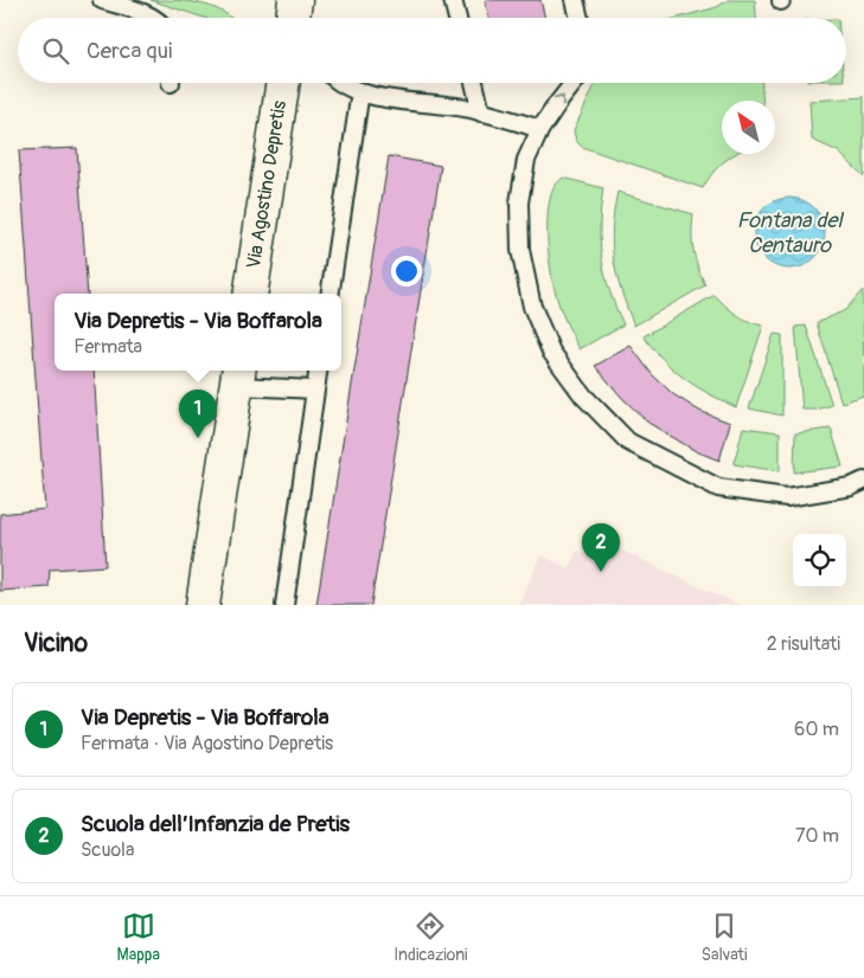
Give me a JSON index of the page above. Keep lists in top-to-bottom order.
{
  "streets": {
    "street": ["Via Agostino Depretis"]
  },
  "water": ["Fontana del Centauro"],
  "north": "top left",
  "page": {
    "search": "Cerca qui",
    "popup": ["Via Depretis - Via Boffarola", "Fermata"],
    "pins": ["1", "2"],
    "heading": ["Vicino", "2 risultati"],
    "list": [
      {
        "mark": "1",
        "name": "Via Depretis - Via Boffarola",
        "note": "Fermata · Via Agostino Depretis",
        "value": "60 m"
      },
      {
        "mark": "2",
        "name": "Scuola dell’Infanzia de Pretis",
        "note": "Scuola",
        "value": "70 m"
      }
    ],
    "nav": ["Mappa", "Indicazioni", "Salvati"]
  }
}
